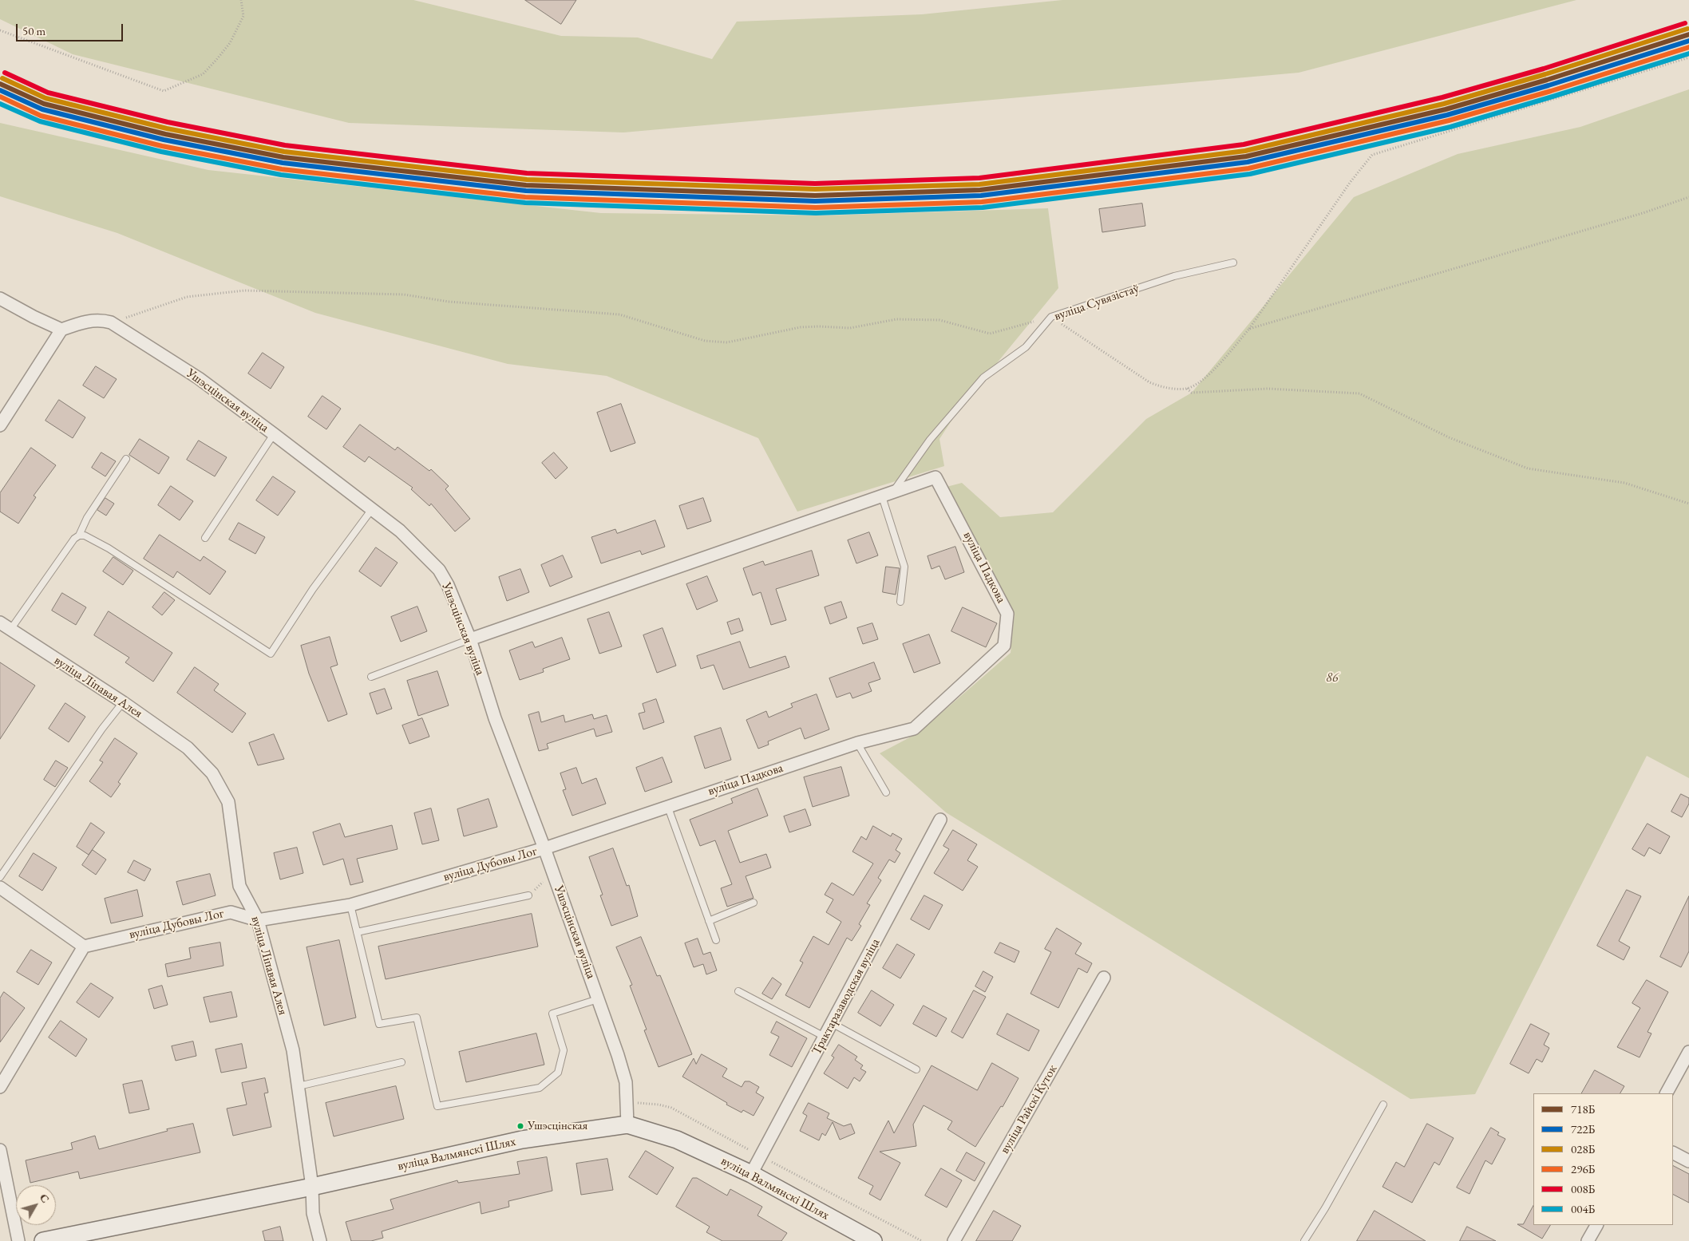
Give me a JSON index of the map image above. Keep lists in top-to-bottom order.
{
  "streets": {
    "street": [
      "Ушэсцінская вуліца",
      "вуліца Падкова",
      "вуліца Ліпавая Алея",
      "вуліца Дубовы Лог",
      "Трактаразаводская вуліца",
      "вуліца Райскі Куток",
      "вуліца Валмянскі Шлях"
    ],
    "lane": ["вуліца Сувязістаў"]
  },
  "crossings": [
    ["вуліца Сувязістаў", "вуліца Падкова"],
    ["Ушэсцінская вуліца", "вуліца Падкова"],
    ["Ушэсцінская вуліца", "вуліца Дубовы Лог"],
    ["Ушэсцінская вуліца", "вуліца Валмянскі Шлях"],
    ["вуліца Падкова", "вуліца Дубовы Лог"],
    ["вуліца Ліпавая Алея", "вуліца Дубовы Лог"],
    ["вуліца Ліпавая Алея", "вуліца Валмянскі Шлях"],
    ["Трактаразаводская вуліца", "вуліца Валмянскі Шлях"]
  ],
  "parks": ["86"],
  "places": ["Ушэсцінская"],
  "lines": [
    "transit line 008Б",
    "transit line 028Б",
    "transit line 718Б",
    "transit line 722Б",
    "transit line 296Б",
    "transit line 004Б"
  ],
  "legend": [
    "718Б",
    "722Б",
    "028Б",
    "296Б",
    "008Б",
    "004Б"
  ],
  "scale_bar": "50 m",
  "north": "top right"
}
